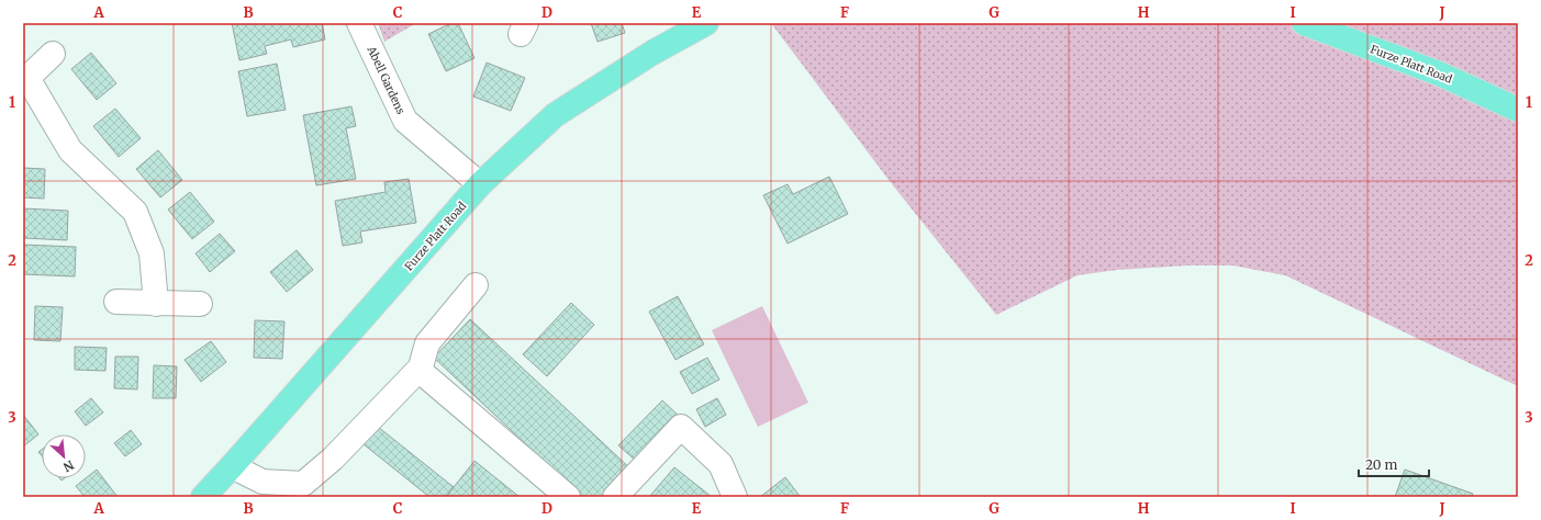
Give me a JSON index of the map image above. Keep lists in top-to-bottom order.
{
  "streets": {
    "main road": ["Furze Platt Road"],
    "street": ["Abell Gardens"]
  },
  "crossings": [
    ["Furze Platt Road", "Abell Gardens"]
  ],
  "scale_bar": "20 m",
  "north": "bottom right",
  "grid": {
    "columns": [
      "A",
      "B",
      "C",
      "D",
      "E",
      "F",
      "G",
      "H",
      "I",
      "J"
    ],
    "rows": ["1", "2", "3"]
  }
}
